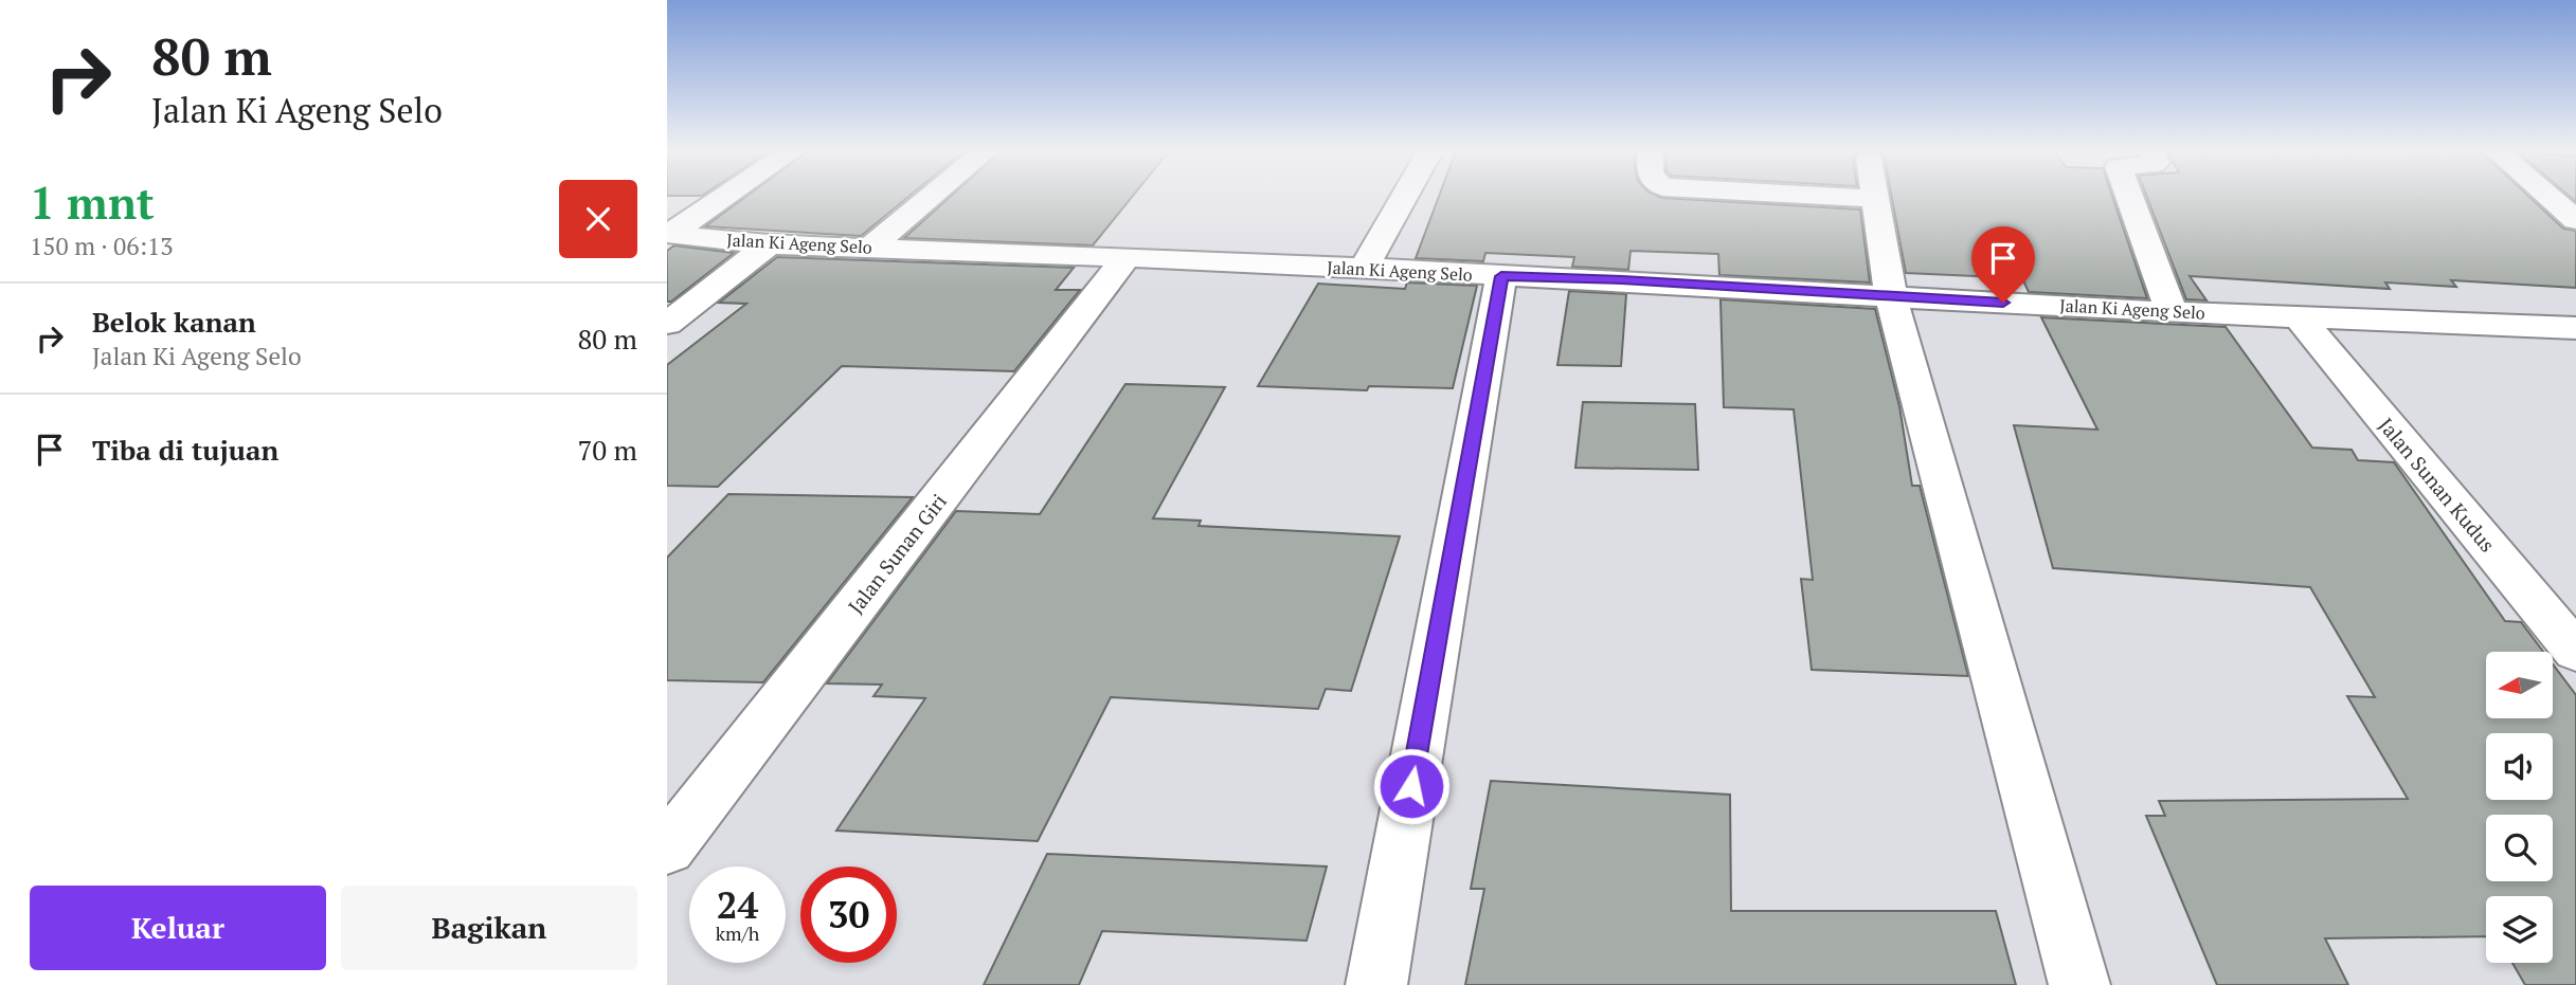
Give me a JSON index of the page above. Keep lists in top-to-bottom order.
{
  "streets": {
    "street": ["Jalan Ki Ageng Selo", "Jalan Sunan Kudus", "Jalan Sunan Giri"]
  },
  "crossings": [
    ["Jalan Ki Ageng Selo", "Jalan Sunan Kudus"],
    ["Jalan Ki Ageng Selo", "Jalan Sunan Giri"]
  ],
  "north": "left",
  "page": {
    "turn": ["80 m", "Jalan Ki Ageng Selo"],
    "heading": ["1 mnt", "150 m · 06:13"],
    "list": [
      {
        "name": "Belok kanan",
        "note": "Jalan Ki Ageng Selo",
        "value": "80 m"
      },
      {
        "name": "Tiba di tujuan",
        "value": "70 m"
      }
    ],
    "speed": "24 km/h",
    "limit": "30",
    "buttons": ["Keluar", "Bagikan"]
  }
}
